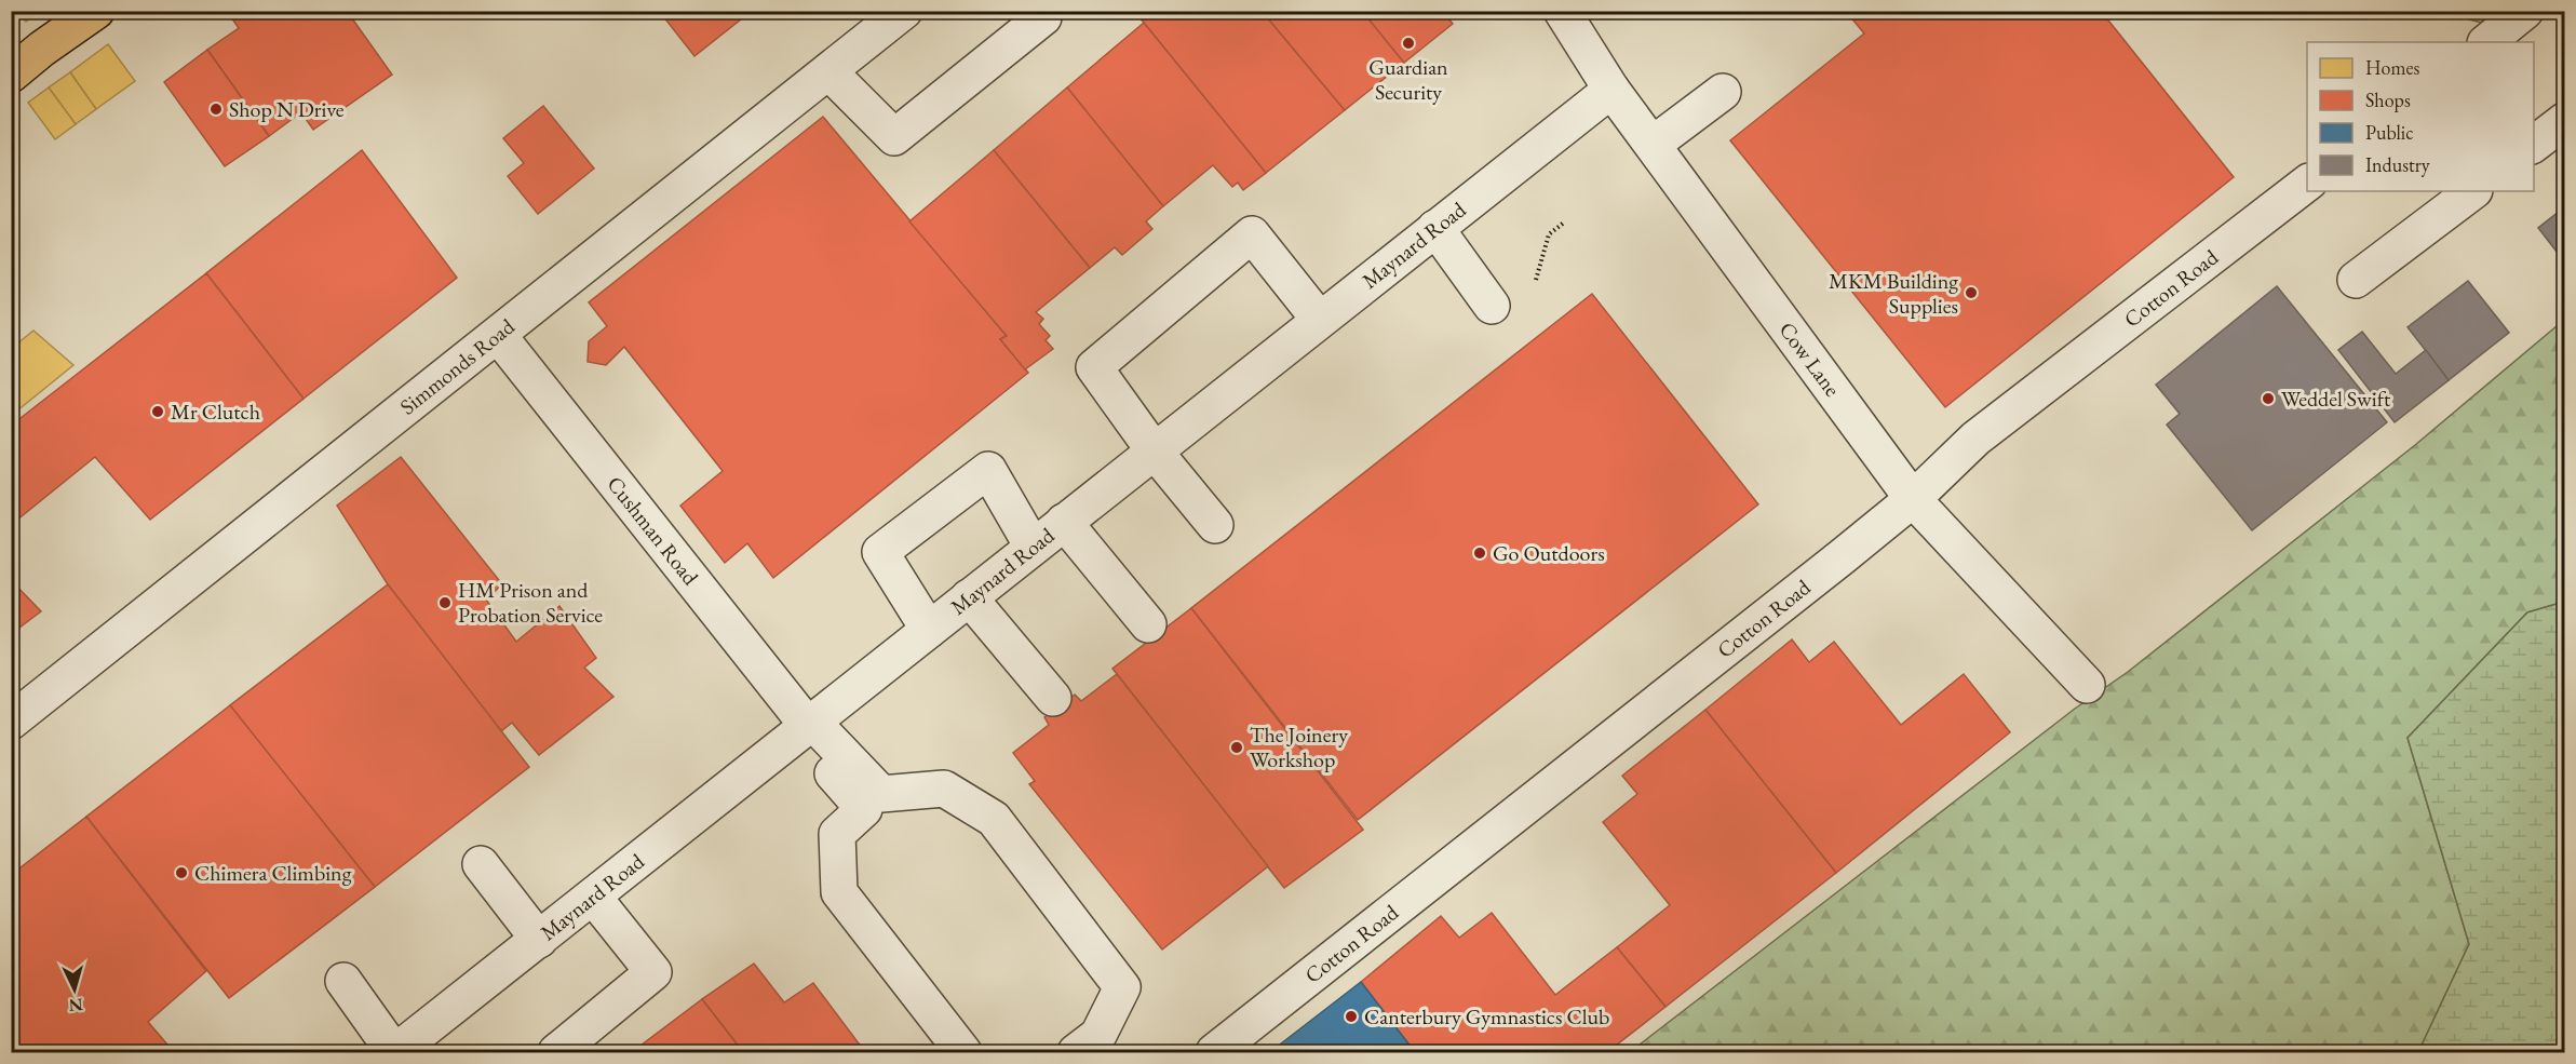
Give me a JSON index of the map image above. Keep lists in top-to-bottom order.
{
  "streets": {
    "street": [
      "Maynard Road",
      "Cotton Road",
      "Cow Lane",
      "Simmonds Road",
      "Cushman Road"
    ]
  },
  "crossings": [
    ["Maynard Road", "Cow Lane"],
    ["Maynard Road", "Cushman Road"],
    ["Cotton Road", "Cow Lane"],
    ["Simmonds Road", "Cushman Road"]
  ],
  "places": [
    "Guardian Security",
    "Shop N Drive",
    "MKM Building Supplies",
    "Weddel Swift",
    "Mr Clutch",
    "Go Outdoors",
    "HM Prison and Probation Service",
    "The Joinery Workshop",
    "Chimera Climbing",
    "Canterbury Gymnastics Club"
  ],
  "legend": [
    "Homes",
    "Shops",
    "Public",
    "Industry"
  ],
  "north": "bottom"
}
